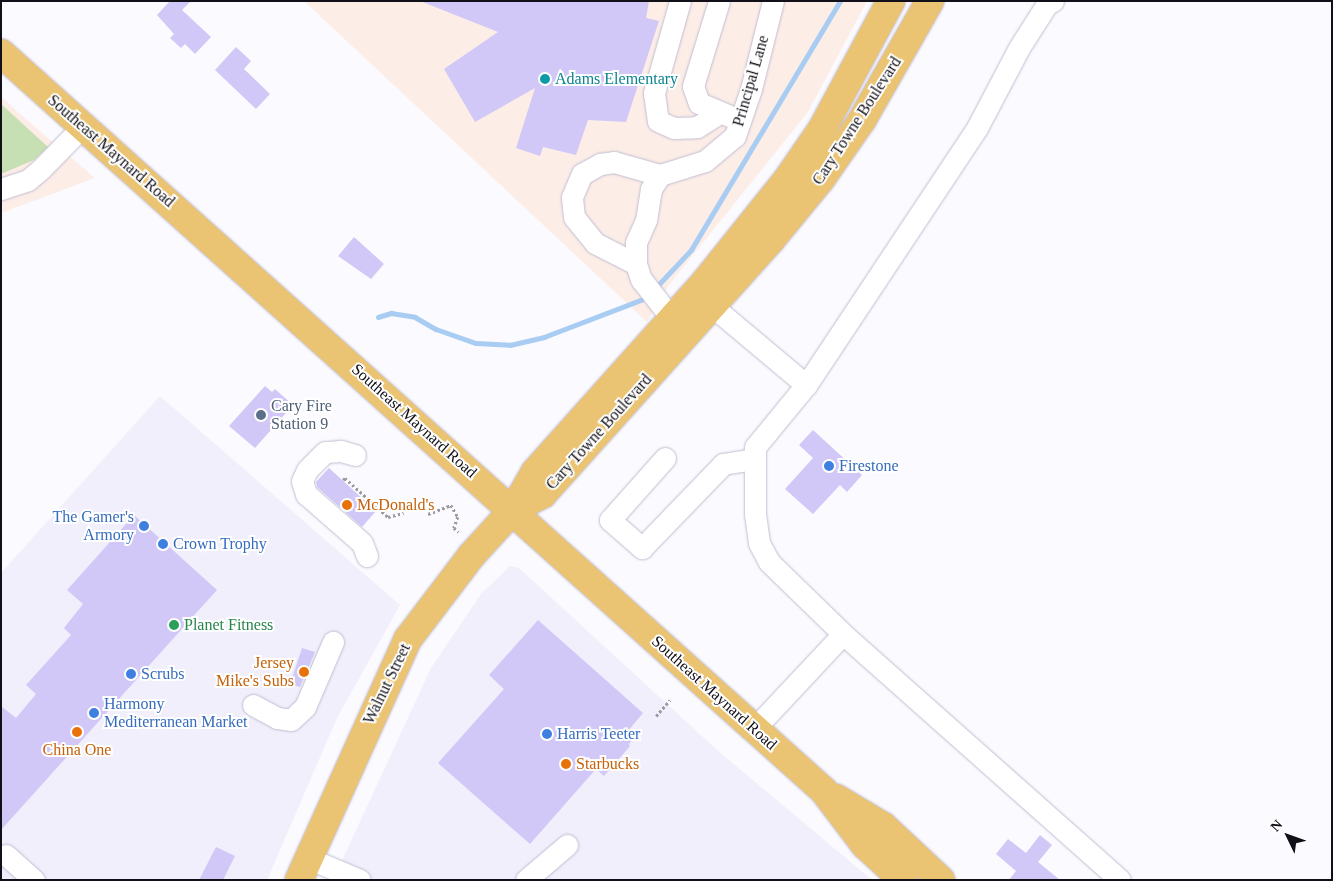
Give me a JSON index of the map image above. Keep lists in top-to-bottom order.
{
  "streets": {
    "main road": ["Cary Towne Boulevard", "Southeast Maynard Road", "Walnut Street"],
    "lane": ["Principal Lane"]
  },
  "crossings": [
    ["Cary Towne Boulevard", "Southeast Maynard Road"],
    ["Cary Towne Boulevard", "Walnut Street"],
    ["Southeast Maynard Road", "Walnut Street"]
  ],
  "places": [
    "Adams Elementary",
    "Cary Fire Station 9",
    "Firestone",
    "McDonald's",
    "The Gamer's Armory",
    "Crown Trophy",
    "Planet Fitness",
    "Jersey Mike's Subs",
    "Scrubs",
    "Harmony Mediterranean Market",
    "China One",
    "Harris Teeter",
    "Starbucks"
  ],
  "north": "top left"
}
